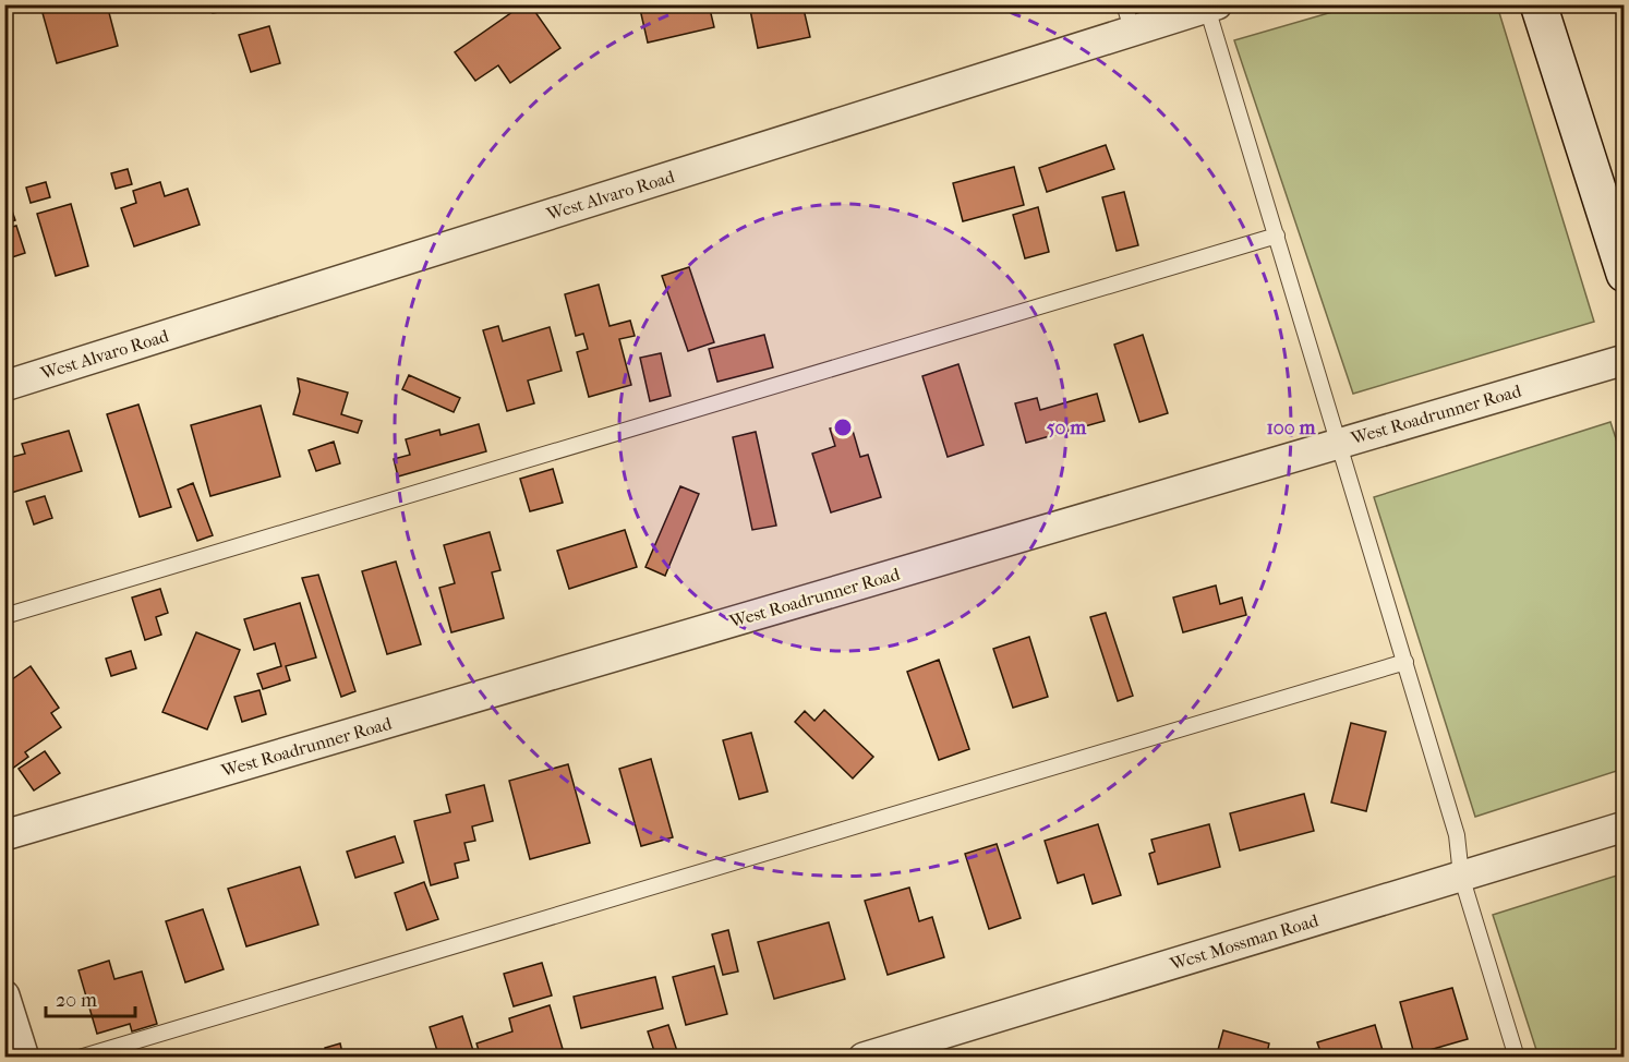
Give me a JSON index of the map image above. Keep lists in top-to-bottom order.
{
  "streets": {
    "street": ["West Alvaro Road", "West Roadrunner Road", "West Mossman Road"]
  },
  "scale_bar": "20 m",
  "rings": ["50 m", "100 m"]
}
